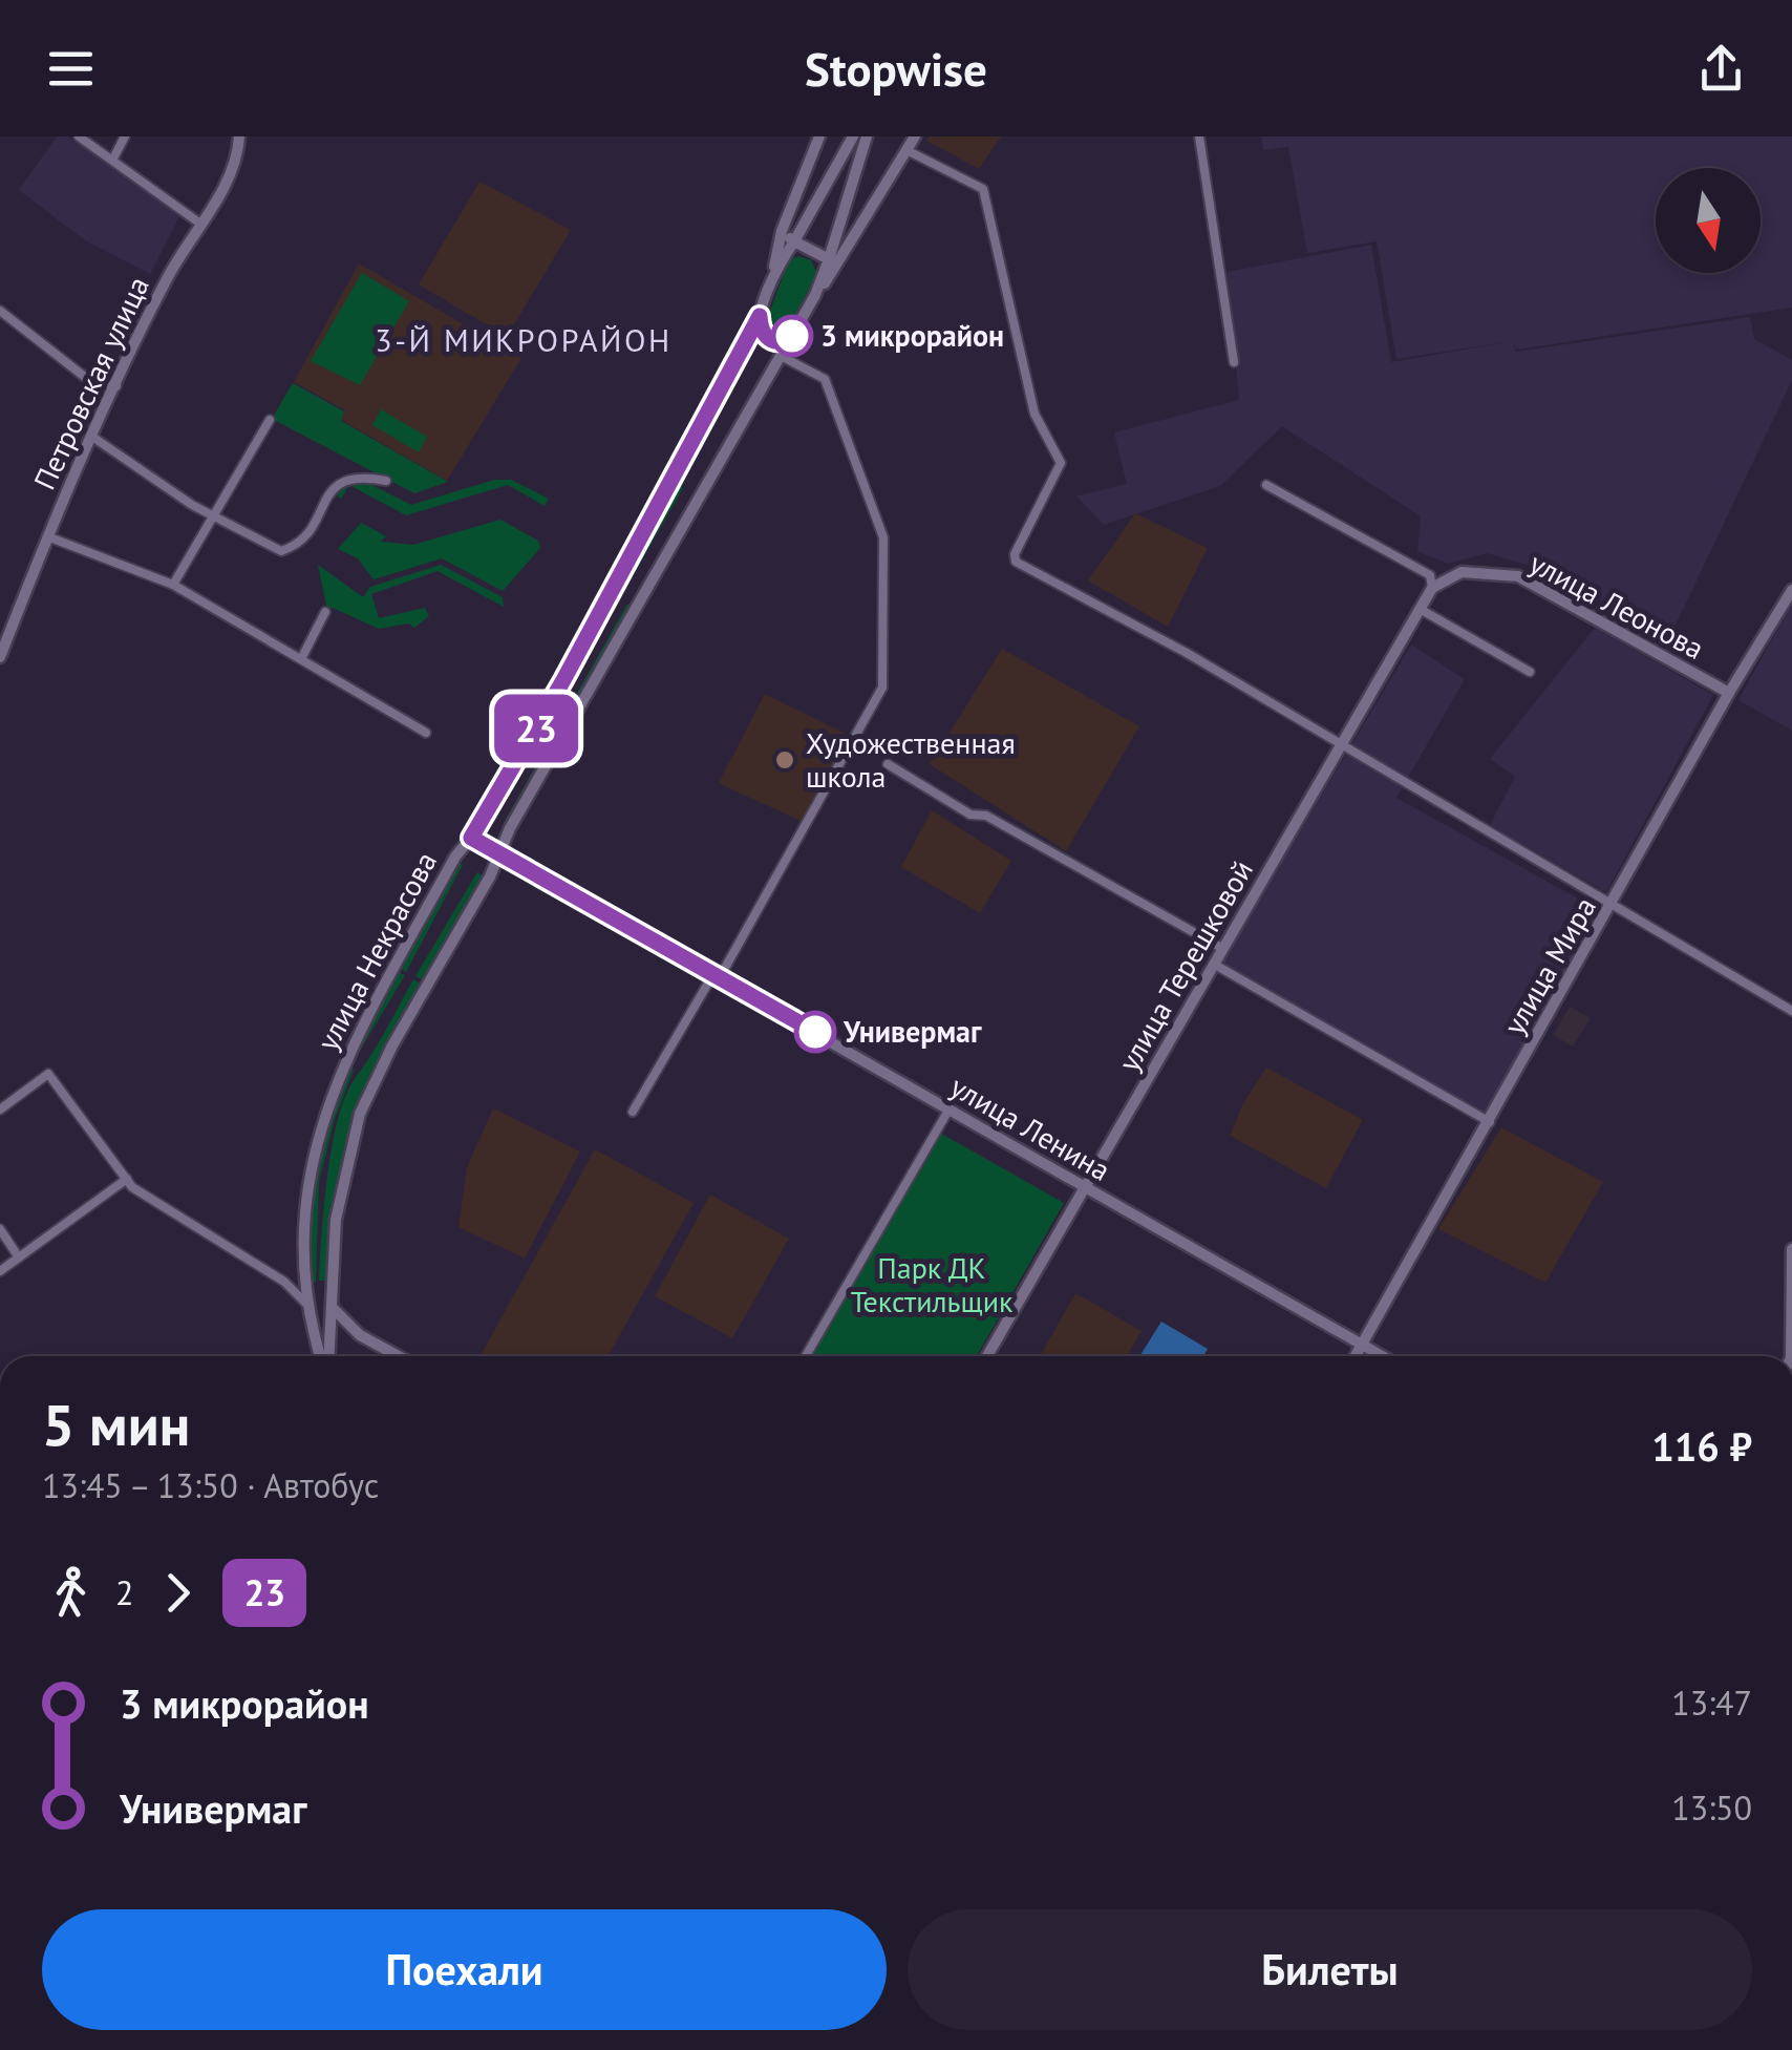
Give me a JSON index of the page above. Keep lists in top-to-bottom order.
{
  "streets": {
    "main road": [
      "Петровская улица",
      "улица Леонова",
      "улица Некрасова",
      "улица Терешковой",
      "улица Мира",
      "улица Ленина"
    ]
  },
  "crossings": [
    ["улица Леонова", "улица Терешковой"],
    ["улица Леонова", "улица Мира"],
    ["улица Некрасова", "улица Ленина"],
    ["улица Терешковой", "улица Ленина"],
    ["улица Мира", "улица Ленина"]
  ],
  "districts": ["3-Й МИКРОРАЙОН"],
  "parks": ["Парк ДК Текстильщик"],
  "places": ["3 микрорайон", "Художественная школа", "Универмаг"],
  "lines": ["bus line 23"],
  "north": "bottom",
  "page": {
    "header": "Stopwise",
    "on_map": "23",
    "heading": ["5 мин", "13:45 – 13:50 · Автобус", "116 ₽"],
    "legs": ["2", "23"],
    "list": [
      {
        "name": "3 микрорайон",
        "value": "13:47"
      },
      {
        "name": "Универмаг",
        "value": "13:50"
      }
    ],
    "buttons": ["Поехали", "Билеты"]
  }
}
